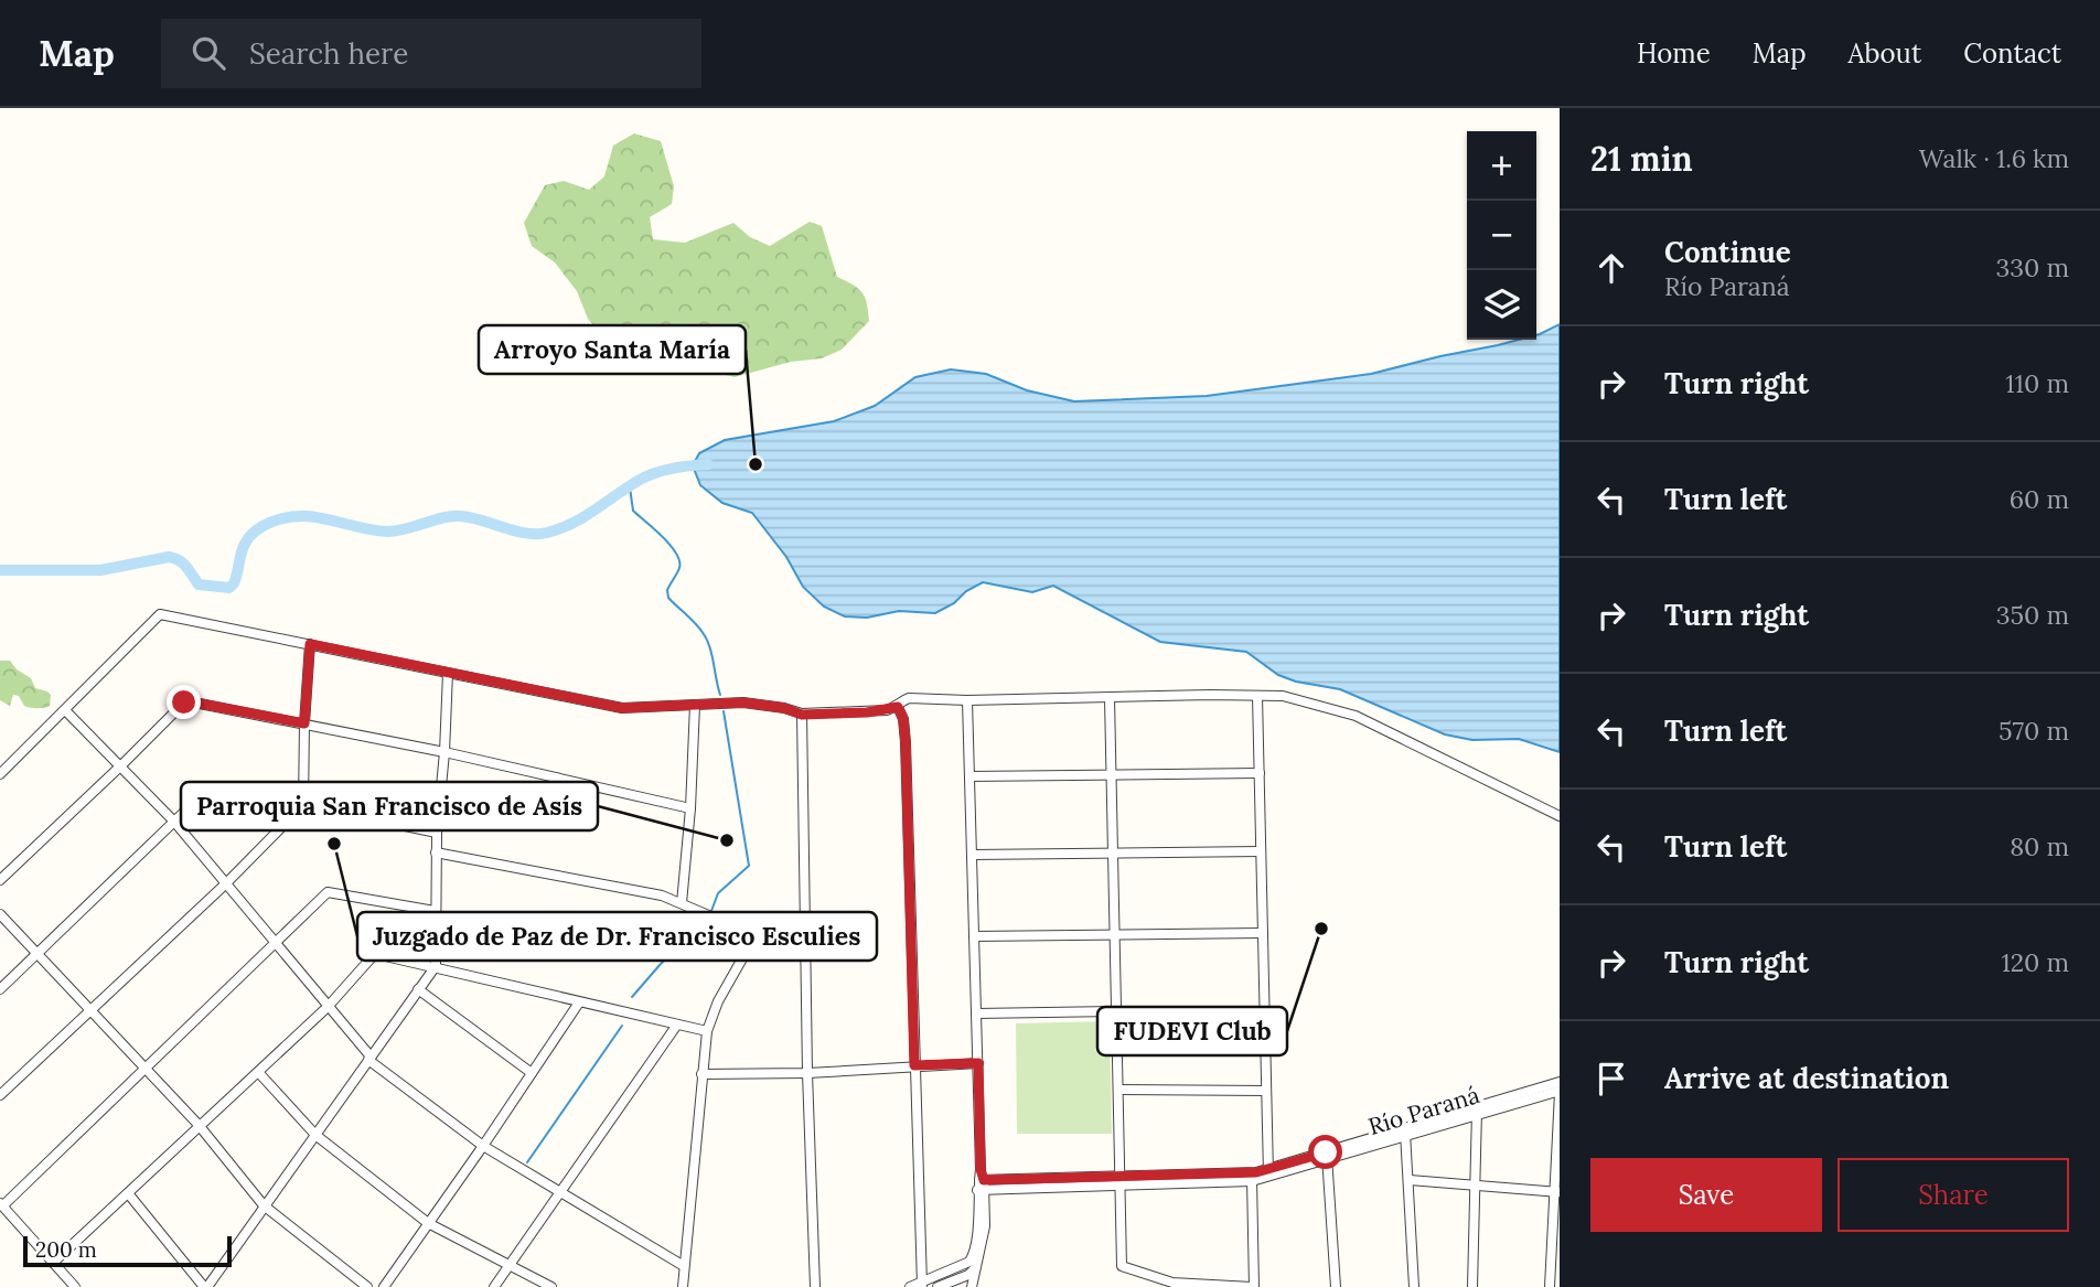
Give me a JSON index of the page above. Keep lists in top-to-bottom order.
{
  "streets": {
    "street": ["Río Paraná"]
  },
  "places": [
    "Arroyo Santa María",
    "Parroquia San Francisco de Asís",
    "Juzgado de Paz de Dr. Francisco Esculies",
    "FUDEVI Club"
  ],
  "scale_bar": "200 m",
  "page": {
    "header": "Map",
    "search": "Search here",
    "nav": [
      "Home",
      "Map",
      "About",
      "Contact"
    ],
    "heading": ["21 min", "Walk · 1.6 km"],
    "map_buttons": ["+", "−"],
    "list": [
      ["Continue", "Río Paraná", "330 m"],
      ["Turn right", "110 m"],
      ["Turn left", "60 m"],
      ["Turn right", "350 m"],
      ["Turn left", "570 m"],
      ["Turn left", "80 m"],
      ["Turn right", "120 m"],
      "Arrive at destination"
    ],
    "buttons": ["Save", "Share"],
    "scale": "200 m"
  }
}
